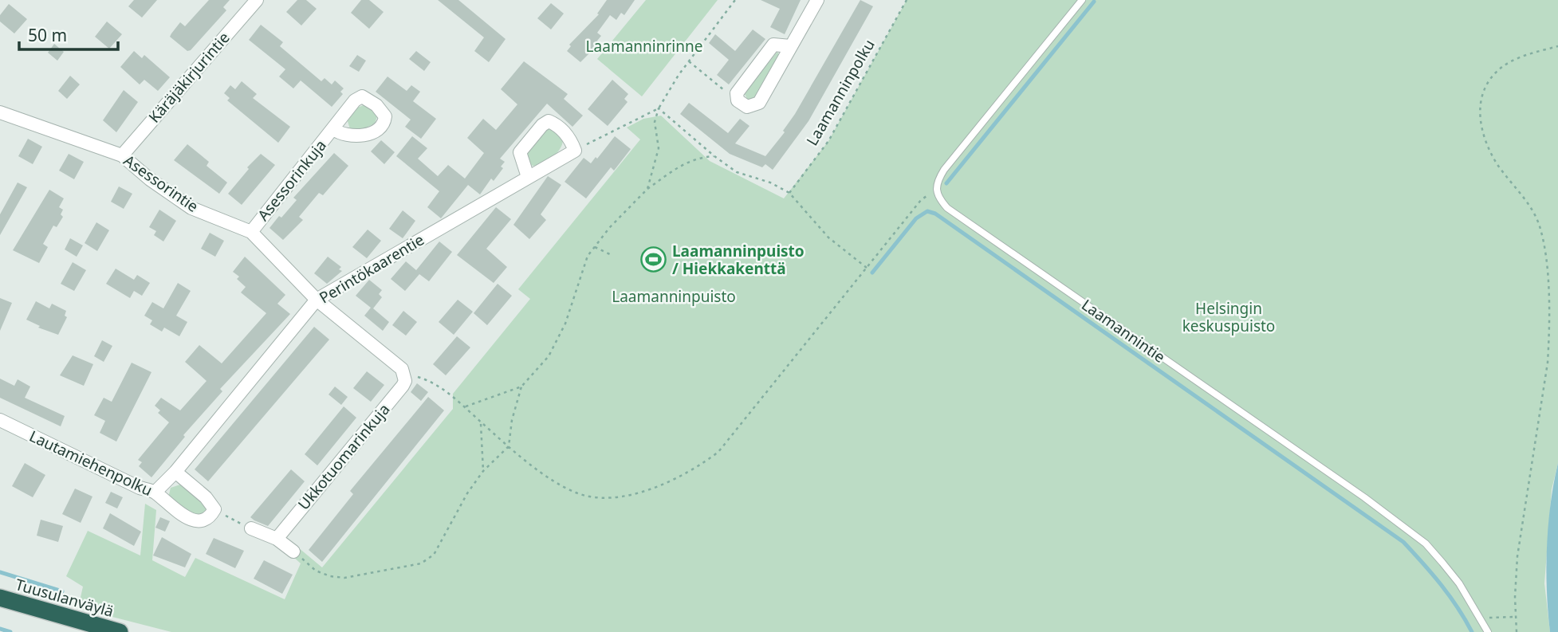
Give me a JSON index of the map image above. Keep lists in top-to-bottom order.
{
  "streets": {
    "highway": ["Tuusulanväylä"],
    "street": [
      "Käräjäkirjurintie",
      "Asessorinkuja",
      "Asessorintie",
      "Perintökaarentie",
      "Ukkotuomarinkuja",
      "Lautamiehenpolku"
    ],
    "lane": ["Laamannintie"],
    "path": ["Laamanninpolku"]
  },
  "crossings": [
    ["Käräjäkirjurintie", "Asessorintie"],
    ["Asessorinkuja", "Asessorintie"],
    ["Asessorintie", "Perintökaarentie"],
    ["Asessorintie", "Ukkotuomarinkuja"],
    ["Perintökaarentie", "Lautamiehenpolku"]
  ],
  "parks": ["Laamanninrinne", "Laamanninpuisto", "Helsingin keskuspuisto"],
  "places": {
    "sports": ["Laamanninpuisto / Hiekkakenttä"]
  },
  "scale_bar": "50 m"
}
